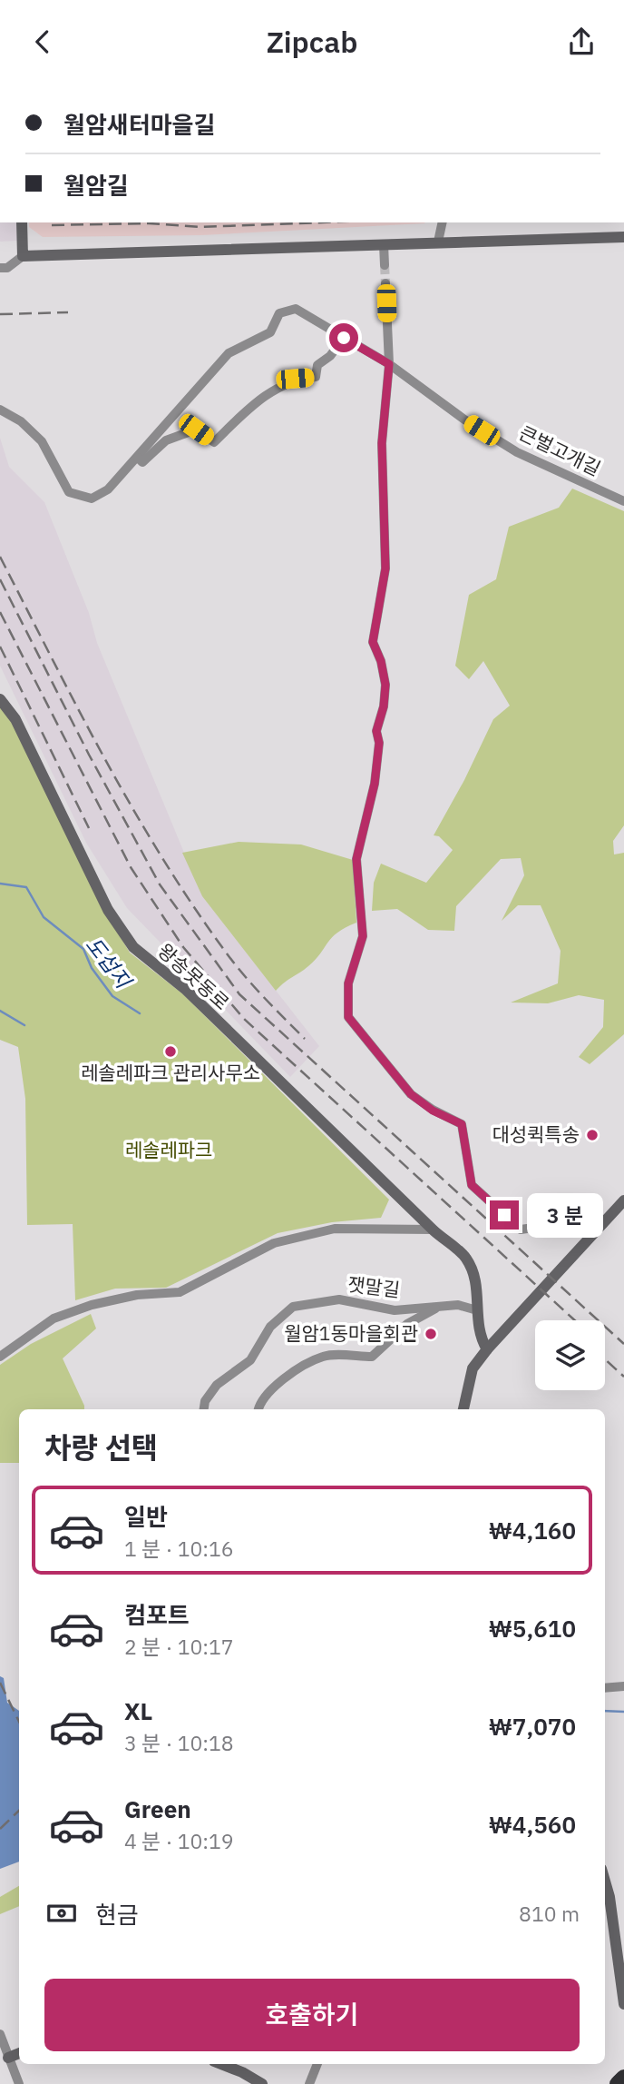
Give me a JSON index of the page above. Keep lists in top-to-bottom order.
{
  "streets": {
    "street": ["큰벌고개길", "왕송못동로", "잿말길"]
  },
  "crossings": [
    ["왕송못동로", "잿말길"]
  ],
  "water": ["도섭지"],
  "parks": ["레솔레파크"],
  "places": ["레솔레파크 관리사무소", "대성퀵특송", "월암1동마을회관"],
  "page": {
    "header": "Zipcab",
    "banner": ["월암새터마을길", "월암길"],
    "bubble": "3 분",
    "heading": "차량 선택",
    "list": [
      {
        "name": "일반",
        "note": "1 분 · 10:16",
        "value": "₩4,160"
      },
      {
        "name": "컴포트",
        "note": "2 분 · 10:17",
        "value": "₩5,610"
      },
      {
        "name": "XL",
        "note": "3 분 · 10:18",
        "value": "₩7,070"
      },
      {
        "name": "Green",
        "note": "4 분 · 10:19",
        "value": "₩4,560"
      }
    ],
    "pay": ["현금", "810 m"],
    "buttons": "호출하기"
  }
}
